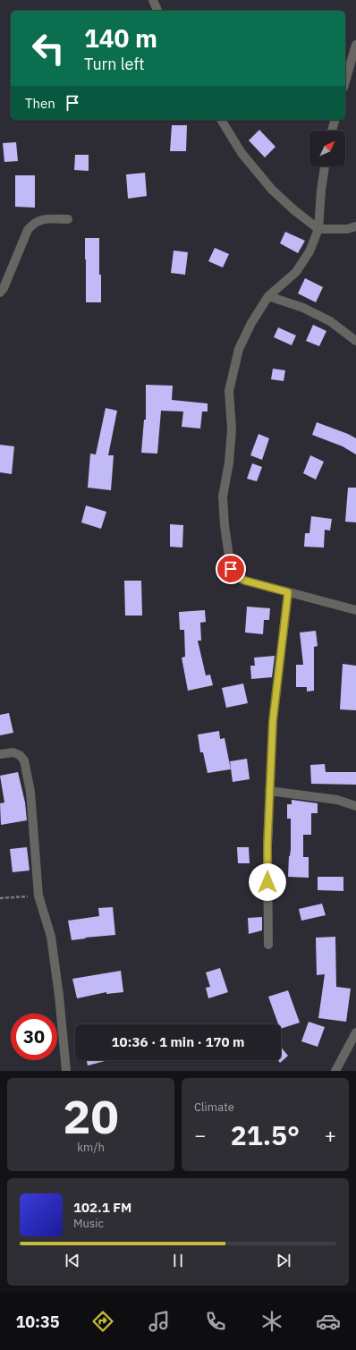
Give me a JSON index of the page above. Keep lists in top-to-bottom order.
{
  "north": "top right",
  "page": {
    "turn": ["140 m", "Turn left"],
    "then": "Then",
    "limit": "30",
    "trip": "10:36 · 1 min · 170 m",
    "tile": [
      ["20", "km/h"],
      "Climate"
    ],
    "heat": ["−", "21.5°", "+"],
    "song": ["102.1 FM", "Music"],
    "tabs": "10:35"
  }
}
